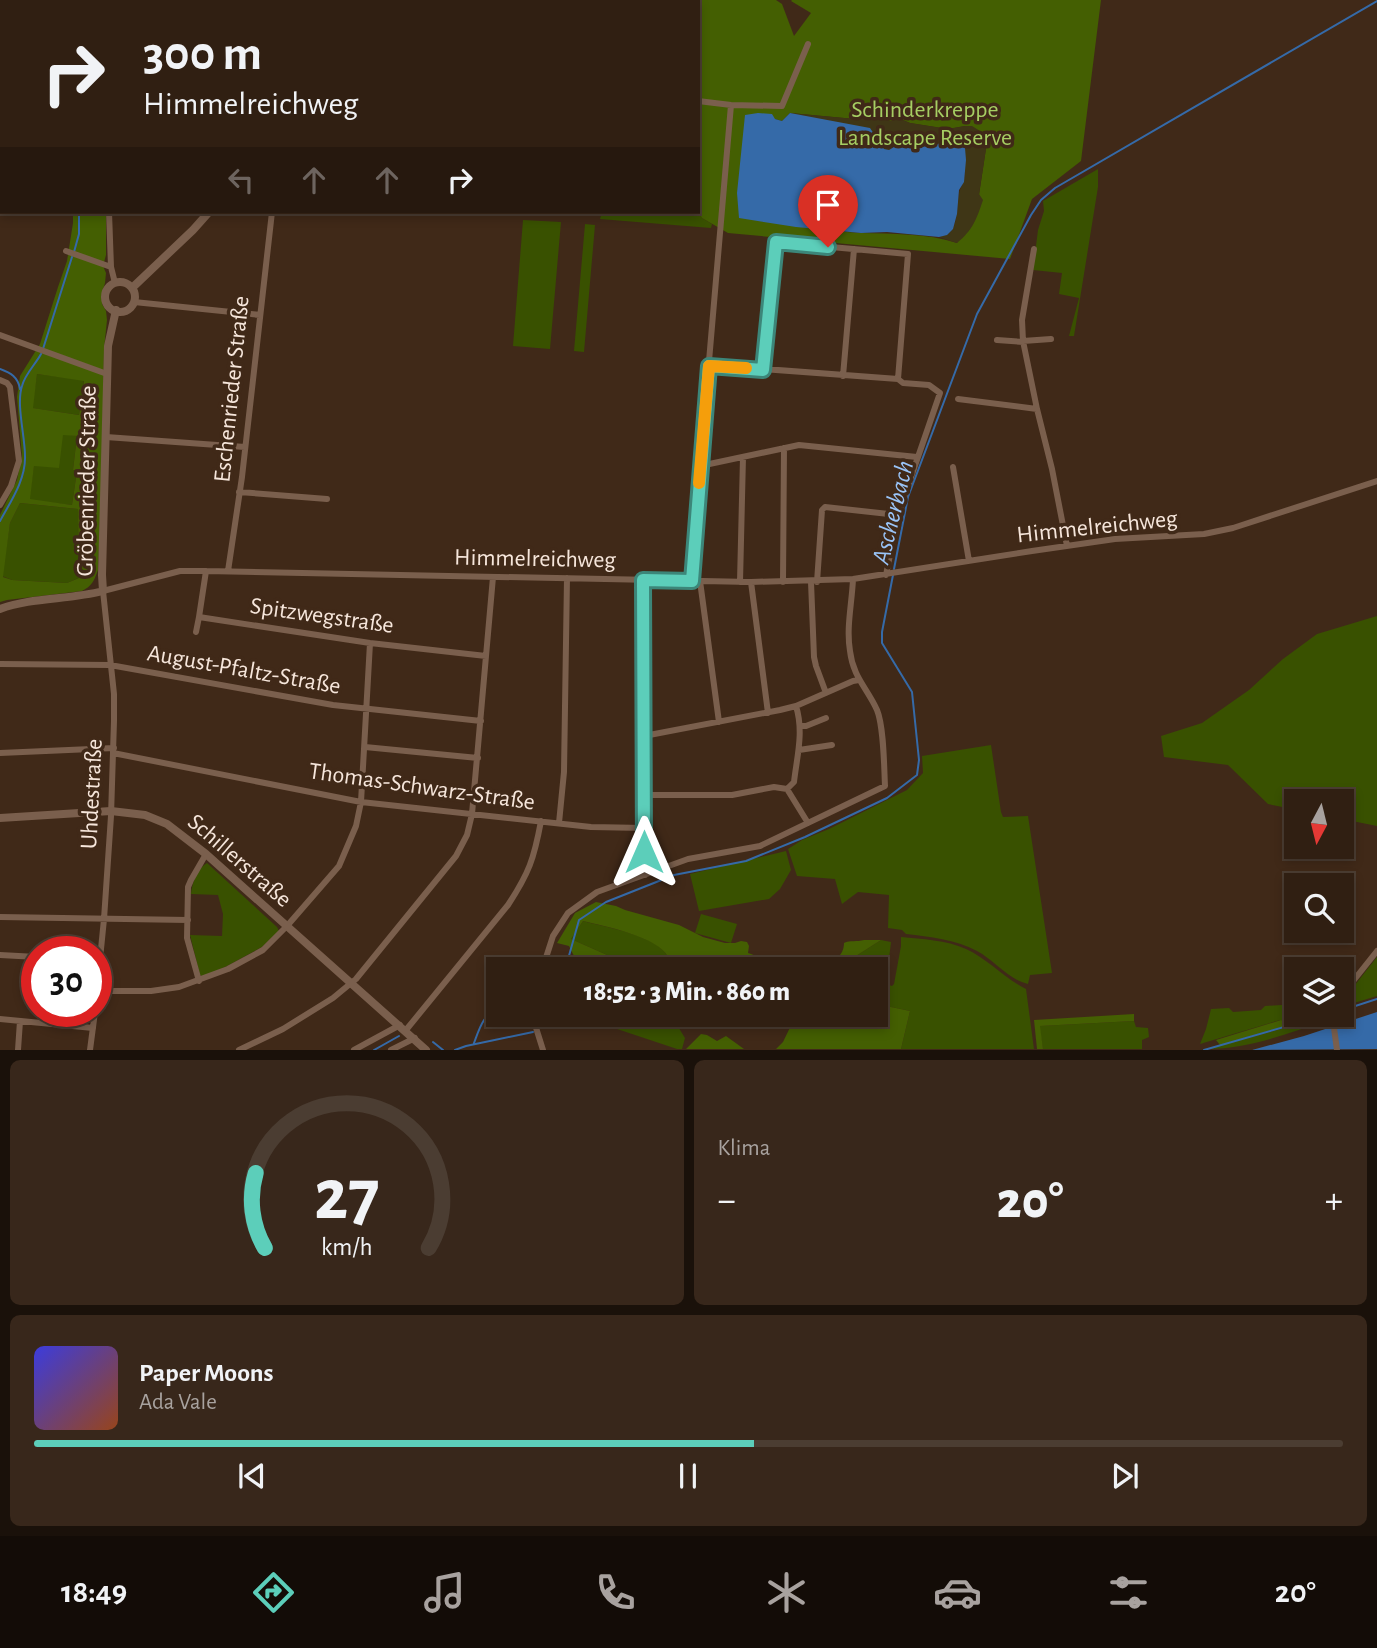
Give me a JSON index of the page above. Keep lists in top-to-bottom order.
{
  "streets": {
    "street": [
      "Eschenrieder Straße",
      "Gröbenrieder Straße",
      "Himmelreichweg",
      "Spitzwegstraße",
      "August-Pfaltz-Straße",
      "Thomas-Schwarz-Straße",
      "Uhdestraße",
      "Schillerstraße"
    ]
  },
  "crossings": [
    ["Eschenrieder Straße", "Himmelreichweg"],
    ["Gröbenrieder Straße", "Himmelreichweg"],
    ["Gröbenrieder Straße", "Uhdestraße"],
    ["Himmelreichweg", "Uhdestraße"],
    ["August-Pfaltz-Straße", "Uhdestraße"],
    ["Thomas-Schwarz-Straße", "Uhdestraße"],
    ["Uhdestraße", "Schillerstraße"]
  ],
  "water": ["Ascherbach"],
  "parks": ["Schinderkreppe Landscape Reserve"],
  "north": "bottom",
  "page": {
    "turn": ["300 m", "Himmelreichweg"],
    "limit": "30",
    "trip": "18:52 · 3 Min. · 860 m",
    "tile": "Klima",
    "heat": ["−", "20°", "+"],
    "song": ["Paper Moons", "Ada Vale"],
    "tabs": ["18:49", "20°"],
    "gauge": ["27", "km/h"]
  }
}
